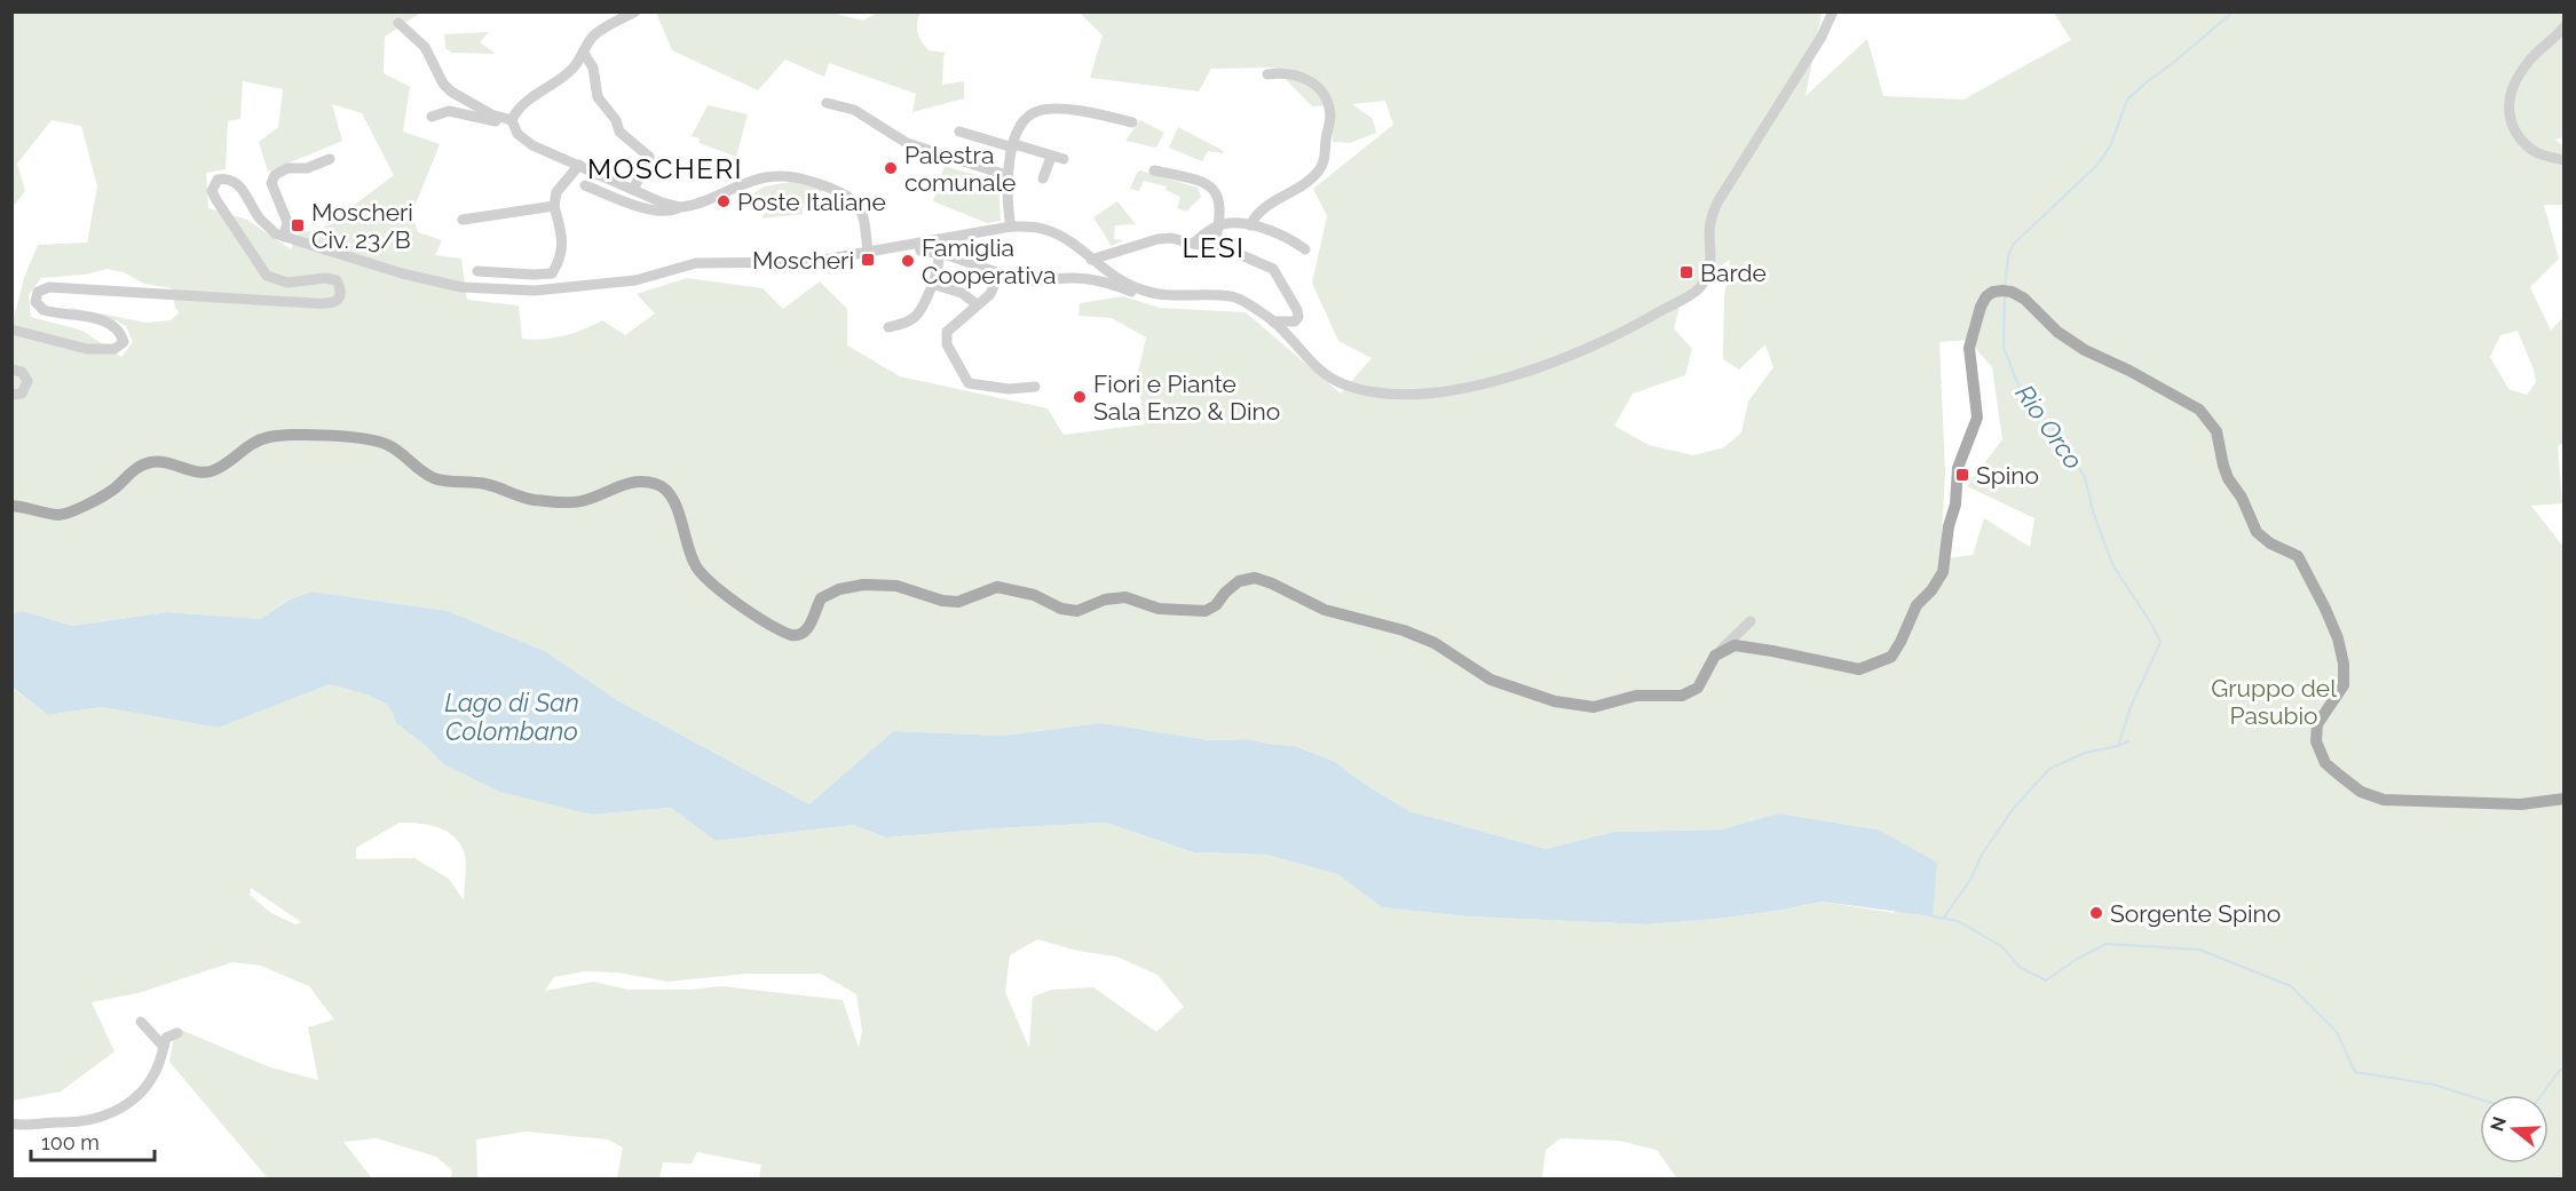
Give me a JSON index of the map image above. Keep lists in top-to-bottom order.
{
  "districts": ["MOSCHERI", "LESI"],
  "water": ["Rio Orco", "Lago di San Colombano"],
  "parks": ["Gruppo del Pasubio"],
  "places": {
    "other": [
      "Palestra comunale",
      "Poste Italiane",
      "Famiglia Cooperativa",
      "Fiori e Piante Sala Enzo & Dino",
      "Sorgente Spino"
    ],
    "transit": [
      "Moscheri Civ. 23/B",
      "Moscheri",
      "Barde",
      "Spino"
    ]
  },
  "scale_bar": "100 m",
  "north": "left"
}
